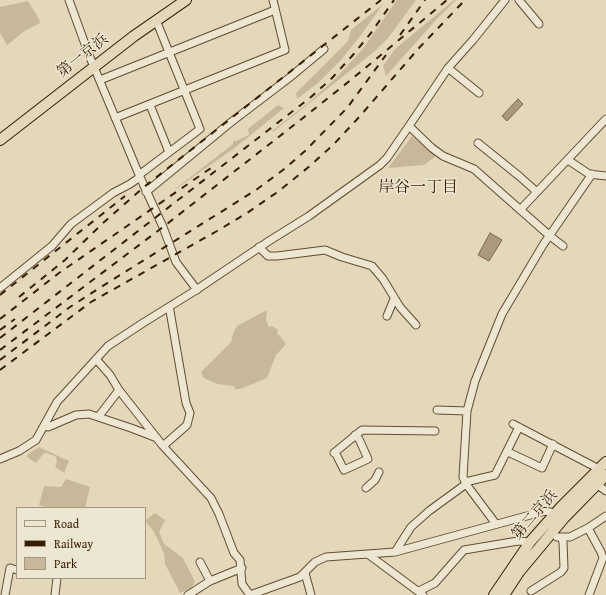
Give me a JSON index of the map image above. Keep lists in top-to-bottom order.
{
  "streets": {
    "highway": ["第一京浜", "第二京浜"]
  },
  "districts": ["岸谷一丁目"],
  "legend": ["Road", "Railway", "Park"]
}
